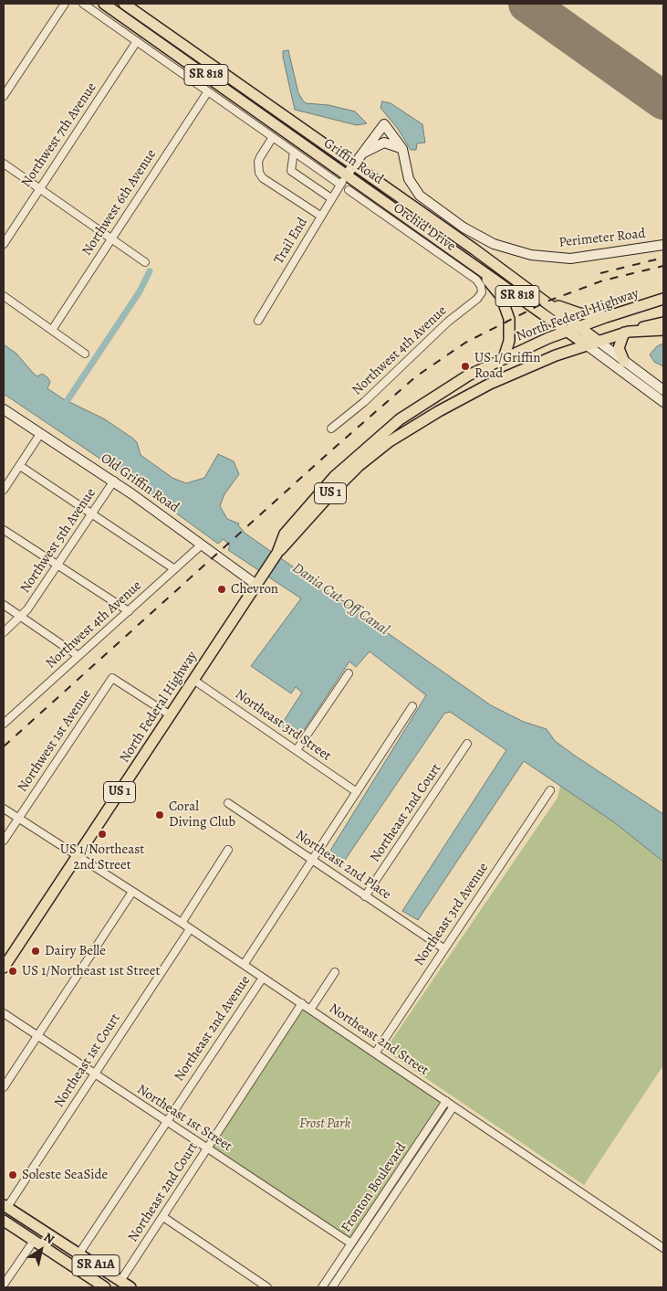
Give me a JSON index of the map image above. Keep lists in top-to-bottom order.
{
  "streets": {
    "main road": [
      "SR 818",
      "Griffin Road",
      "North Federal Highway",
      "US 1",
      "SR A1A"
    ],
    "street": [
      "Northwest 7th Avenue",
      "Northwest 6th Avenue",
      "Orchid Drive",
      "Perimeter Road",
      "Trail End",
      "Northwest 4th Avenue",
      "Old Griffin Road",
      "Northwest 5th Avenue",
      "Northeast 3rd Street",
      "Northwest 1st Avenue",
      "Northeast 2nd Court",
      "Northeast 2nd Place",
      "Northeast 3rd Avenue",
      "Northeast 2nd Avenue",
      "Northeast 2nd Street",
      "Northeast 1st Court",
      "Northeast 1st Street",
      "Fronton Boulevard"
    ]
  },
  "crossings": [
    ["Griffin Road", "Perimeter Road"],
    ["Griffin Road", "Trail End"],
    ["Griffin Road", "North Federal Highway"],
    ["Orchid Drive", "Northwest 4th Avenue"],
    ["Perimeter Road", "Trail End"],
    ["North Federal Highway", "Old Griffin Road"],
    ["North Federal Highway", "Northeast 3rd Street"],
    ["North Federal Highway", "Northwest 1st Avenue"],
    ["North Federal Highway", "Northeast 2nd Street"],
    ["Northwest 4th Avenue", "Old Griffin Road"],
    ["Old Griffin Road", "Northwest 5th Avenue"],
    ["Northeast 3rd Street", "Northeast 2nd Avenue"],
    ["Northwest 1st Avenue", "Northeast 2nd Street"],
    ["Northeast 2nd Court", "Northeast 2nd Place"],
    ["Northeast 2nd Court", "Northeast 2nd Street"],
    ["Northeast 2nd Court", "Northeast 1st Street"],
    ["Northeast 2nd Court", "SR A1A"],
    ["Northeast 2nd Place", "Northeast 3rd Avenue"],
    ["Northeast 2nd Place", "Northeast 2nd Avenue"],
    ["Northeast 3rd Avenue", "Northeast 2nd Street"],
    ["Northeast 2nd Avenue", "Northeast 2nd Street"],
    ["Northeast 2nd Avenue", "Northeast 1st Street"],
    ["Northeast 2nd Avenue", "SR A1A"],
    ["Northeast 2nd Street", "Northeast 1st Court"],
    ["Northeast 2nd Street", "Fronton Boulevard"],
    ["Northeast 1st Court", "Northeast 1st Street"],
    ["Northeast 1st Court", "SR A1A"],
    ["Northeast 1st Street", "Fronton Boulevard"]
  ],
  "water": ["Dania Cut-Off Canal"],
  "parks": ["Frost Park"],
  "places": [
    "US 1/Griffin Road",
    "Chevron",
    "Coral Diving Club",
    "US 1/Northeast 2nd Street",
    "Dairy Belle",
    "US 1/Northeast 1st Street",
    "Soleste SeaSide"
  ],
  "north": "top right"
}
